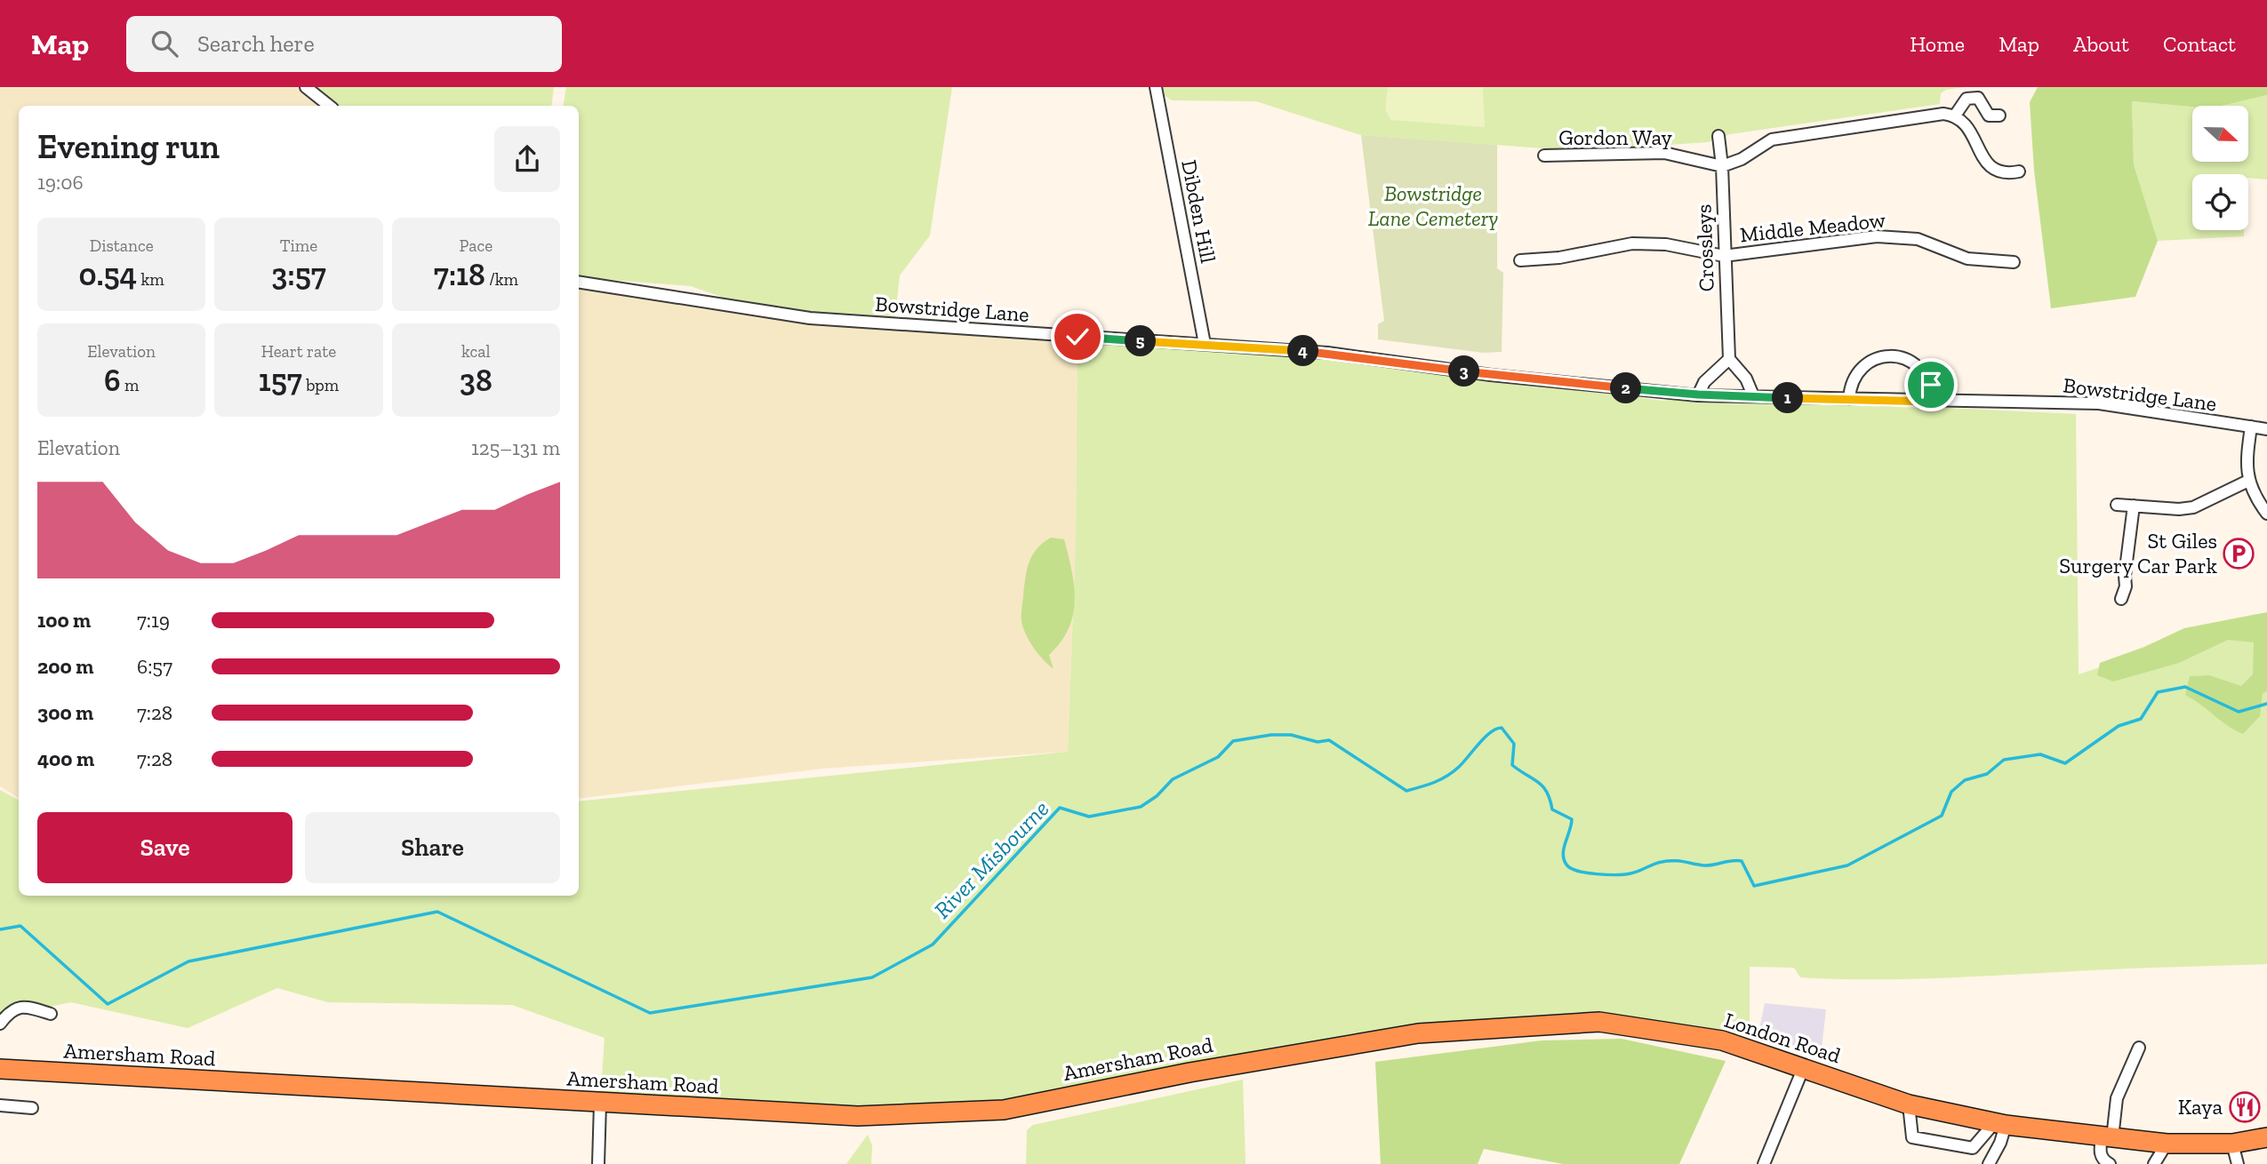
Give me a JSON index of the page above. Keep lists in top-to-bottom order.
{
  "streets": {
    "highway": ["London Road", "Amersham Road"],
    "street": [
      "Gordon Way",
      "Dibden Hill",
      "Middle Meadow",
      "Crossleys",
      "Bowstridge Lane"
    ]
  },
  "crossings": [
    ["Gordon Way", "Crossleys"],
    ["Dibden Hill", "Bowstridge Lane"],
    ["Middle Meadow", "Crossleys"],
    ["London Road", "Amersham Road"]
  ],
  "water": ["River Misbourne"],
  "parks": ["Bowstridge Lane Cemetery"],
  "places": {
    "parking": ["St Giles Surgery Car Park"],
    "restaurant": ["Kaya"]
  },
  "north": "right",
  "page": {
    "header": "Map",
    "search": "Search here",
    "nav": [
      "Home",
      "Map",
      "About",
      "Contact"
    ],
    "heading": ["Evening run", "19:06"],
    "stats": [
      ["Distance", "0.54 km"],
      ["Time", "3:57"],
      ["Pace", "7:18 /km"],
      ["Elevation", "6 m"],
      ["Heart rate", "157 bpm"],
      ["kcal", "38"]
    ],
    "pins": [
      "5",
      "4",
      "3",
      "2",
      "1"
    ],
    "chart": ["Elevation", "125–131 m"],
    "list": [
      {
        "name": "100 m",
        "note": "7:19"
      },
      {
        "name": "200 m",
        "note": "6:57"
      },
      {
        "name": "300 m",
        "note": "7:28"
      },
      {
        "name": "400 m",
        "note": "7:28"
      }
    ],
    "buttons": ["Save", "Share"]
  }
}
